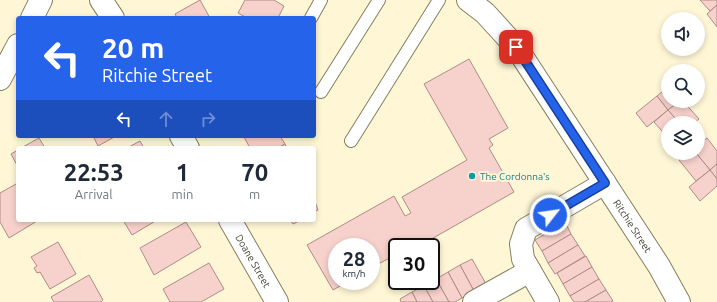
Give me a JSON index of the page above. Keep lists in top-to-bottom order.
{
  "streets": {
    "street": ["Ritchie Street", "Doane Street"]
  },
  "places": ["The Cordonna's"],
  "page": {
    "turn": ["20 m", "Ritchie Street"],
    "eta": [
      "22:53",
      "Arrival",
      "1",
      "min",
      "70",
      "m"
    ],
    "speed": "28 km/h",
    "limit": "30"
  }
}
